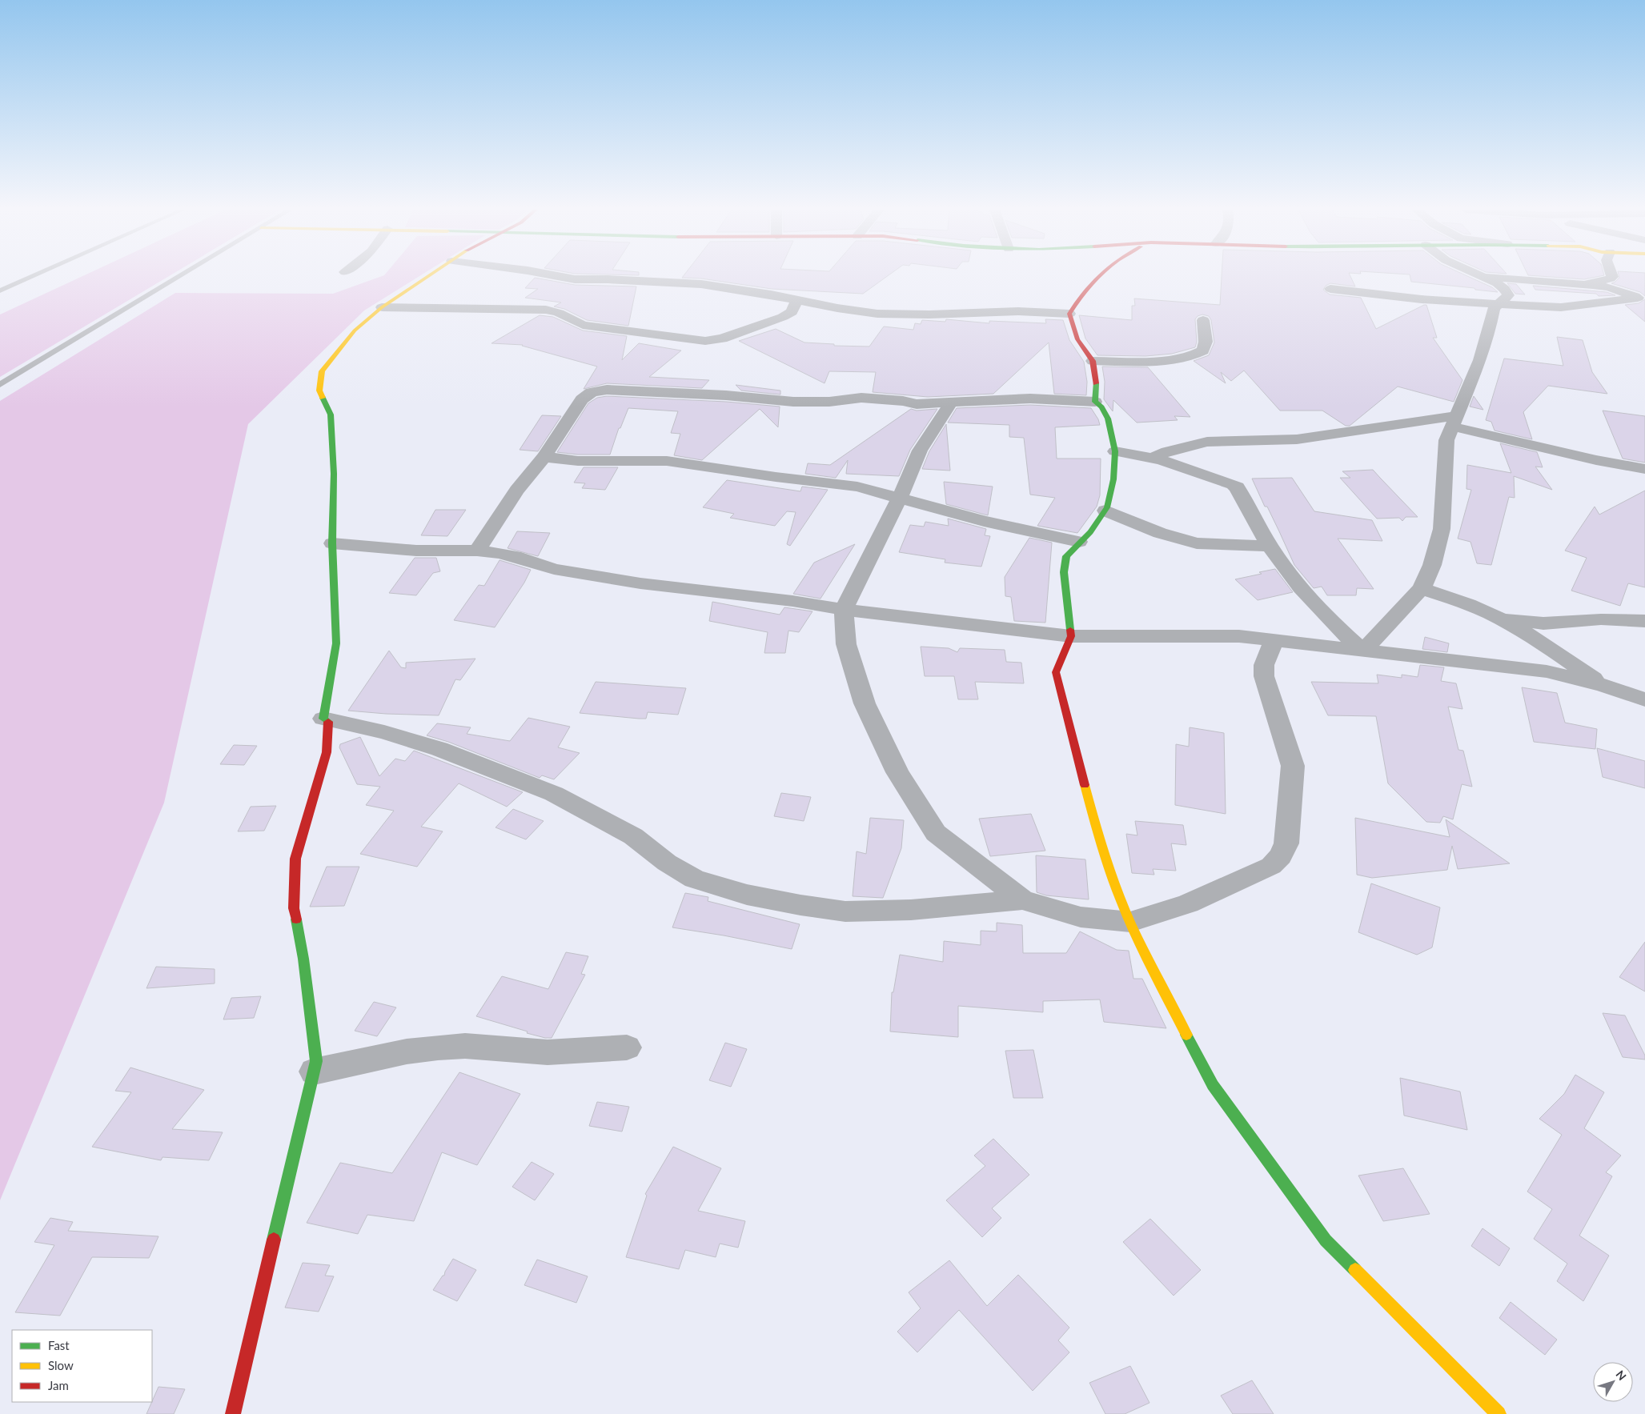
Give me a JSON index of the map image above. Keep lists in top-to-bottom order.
{
  "legend": ["Fast", "Slow", "Jam"],
  "north": "top right"
}
